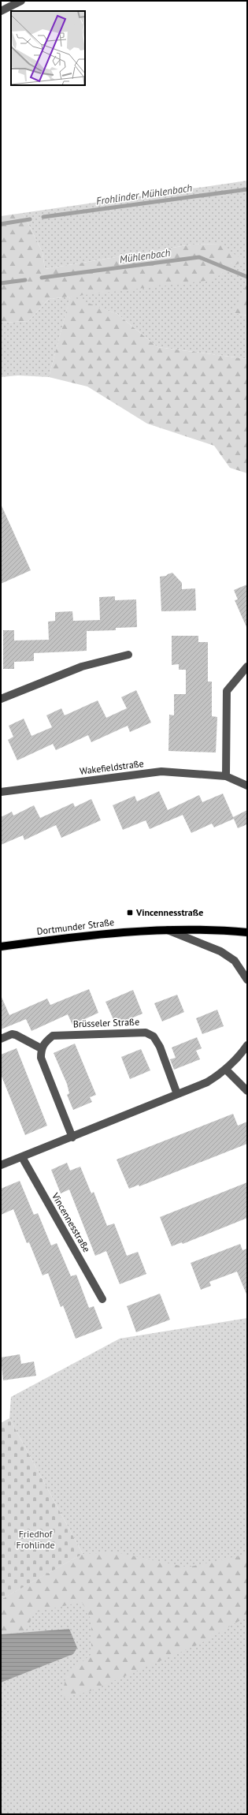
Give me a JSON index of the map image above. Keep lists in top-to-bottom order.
{
  "streets": {
    "main road": ["Dortmunder Straße"],
    "street": ["Wakefieldstraße", "Brüsseler Straße", "Vincennesstraße"]
  },
  "water": ["Frohlinder Mühlenbach", "Mühlenbach"],
  "parks": ["Friedhof Frohlinde"],
  "places": {
    "transit": ["Vincennesstraße"]
  }
}
